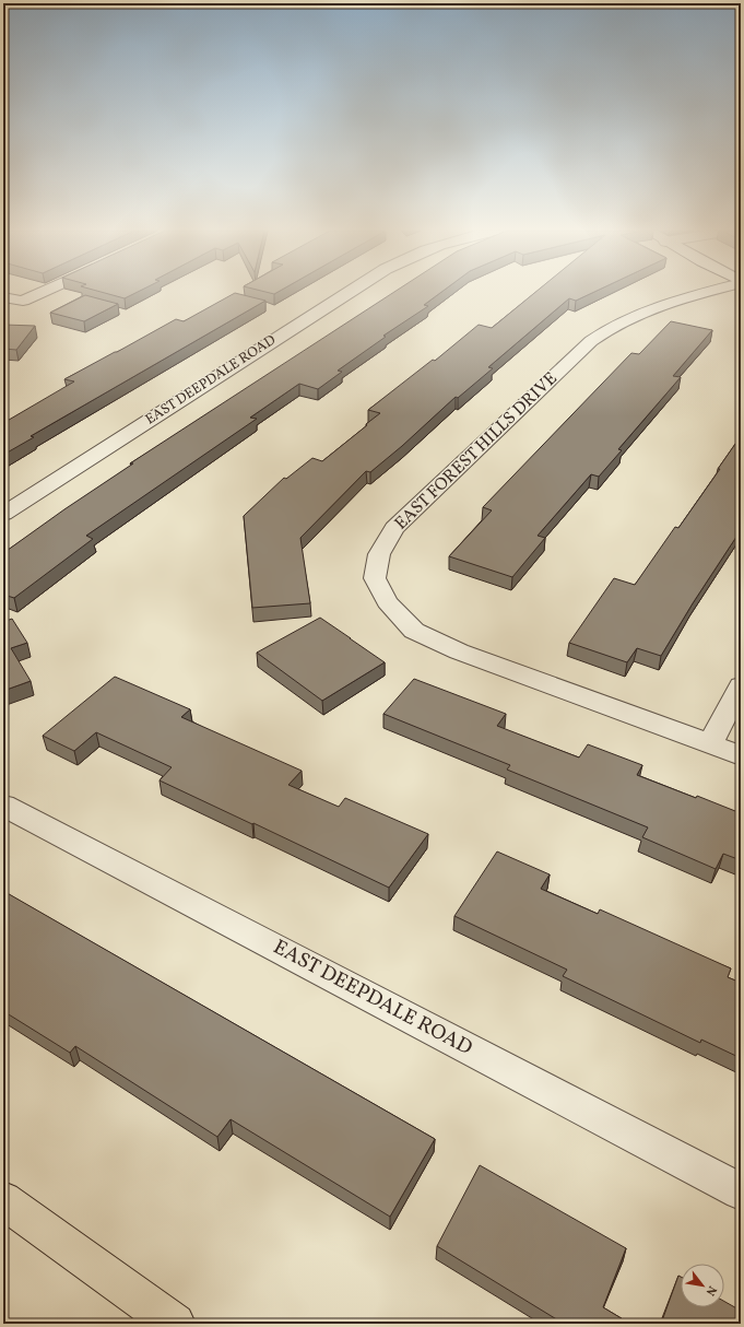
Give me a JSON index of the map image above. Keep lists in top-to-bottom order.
{
  "streets": {
    "street": ["EAST DEEPDALE ROAD", "EAST FOREST HILLS DRIVE"]
  },
  "north": "bottom right"
}
